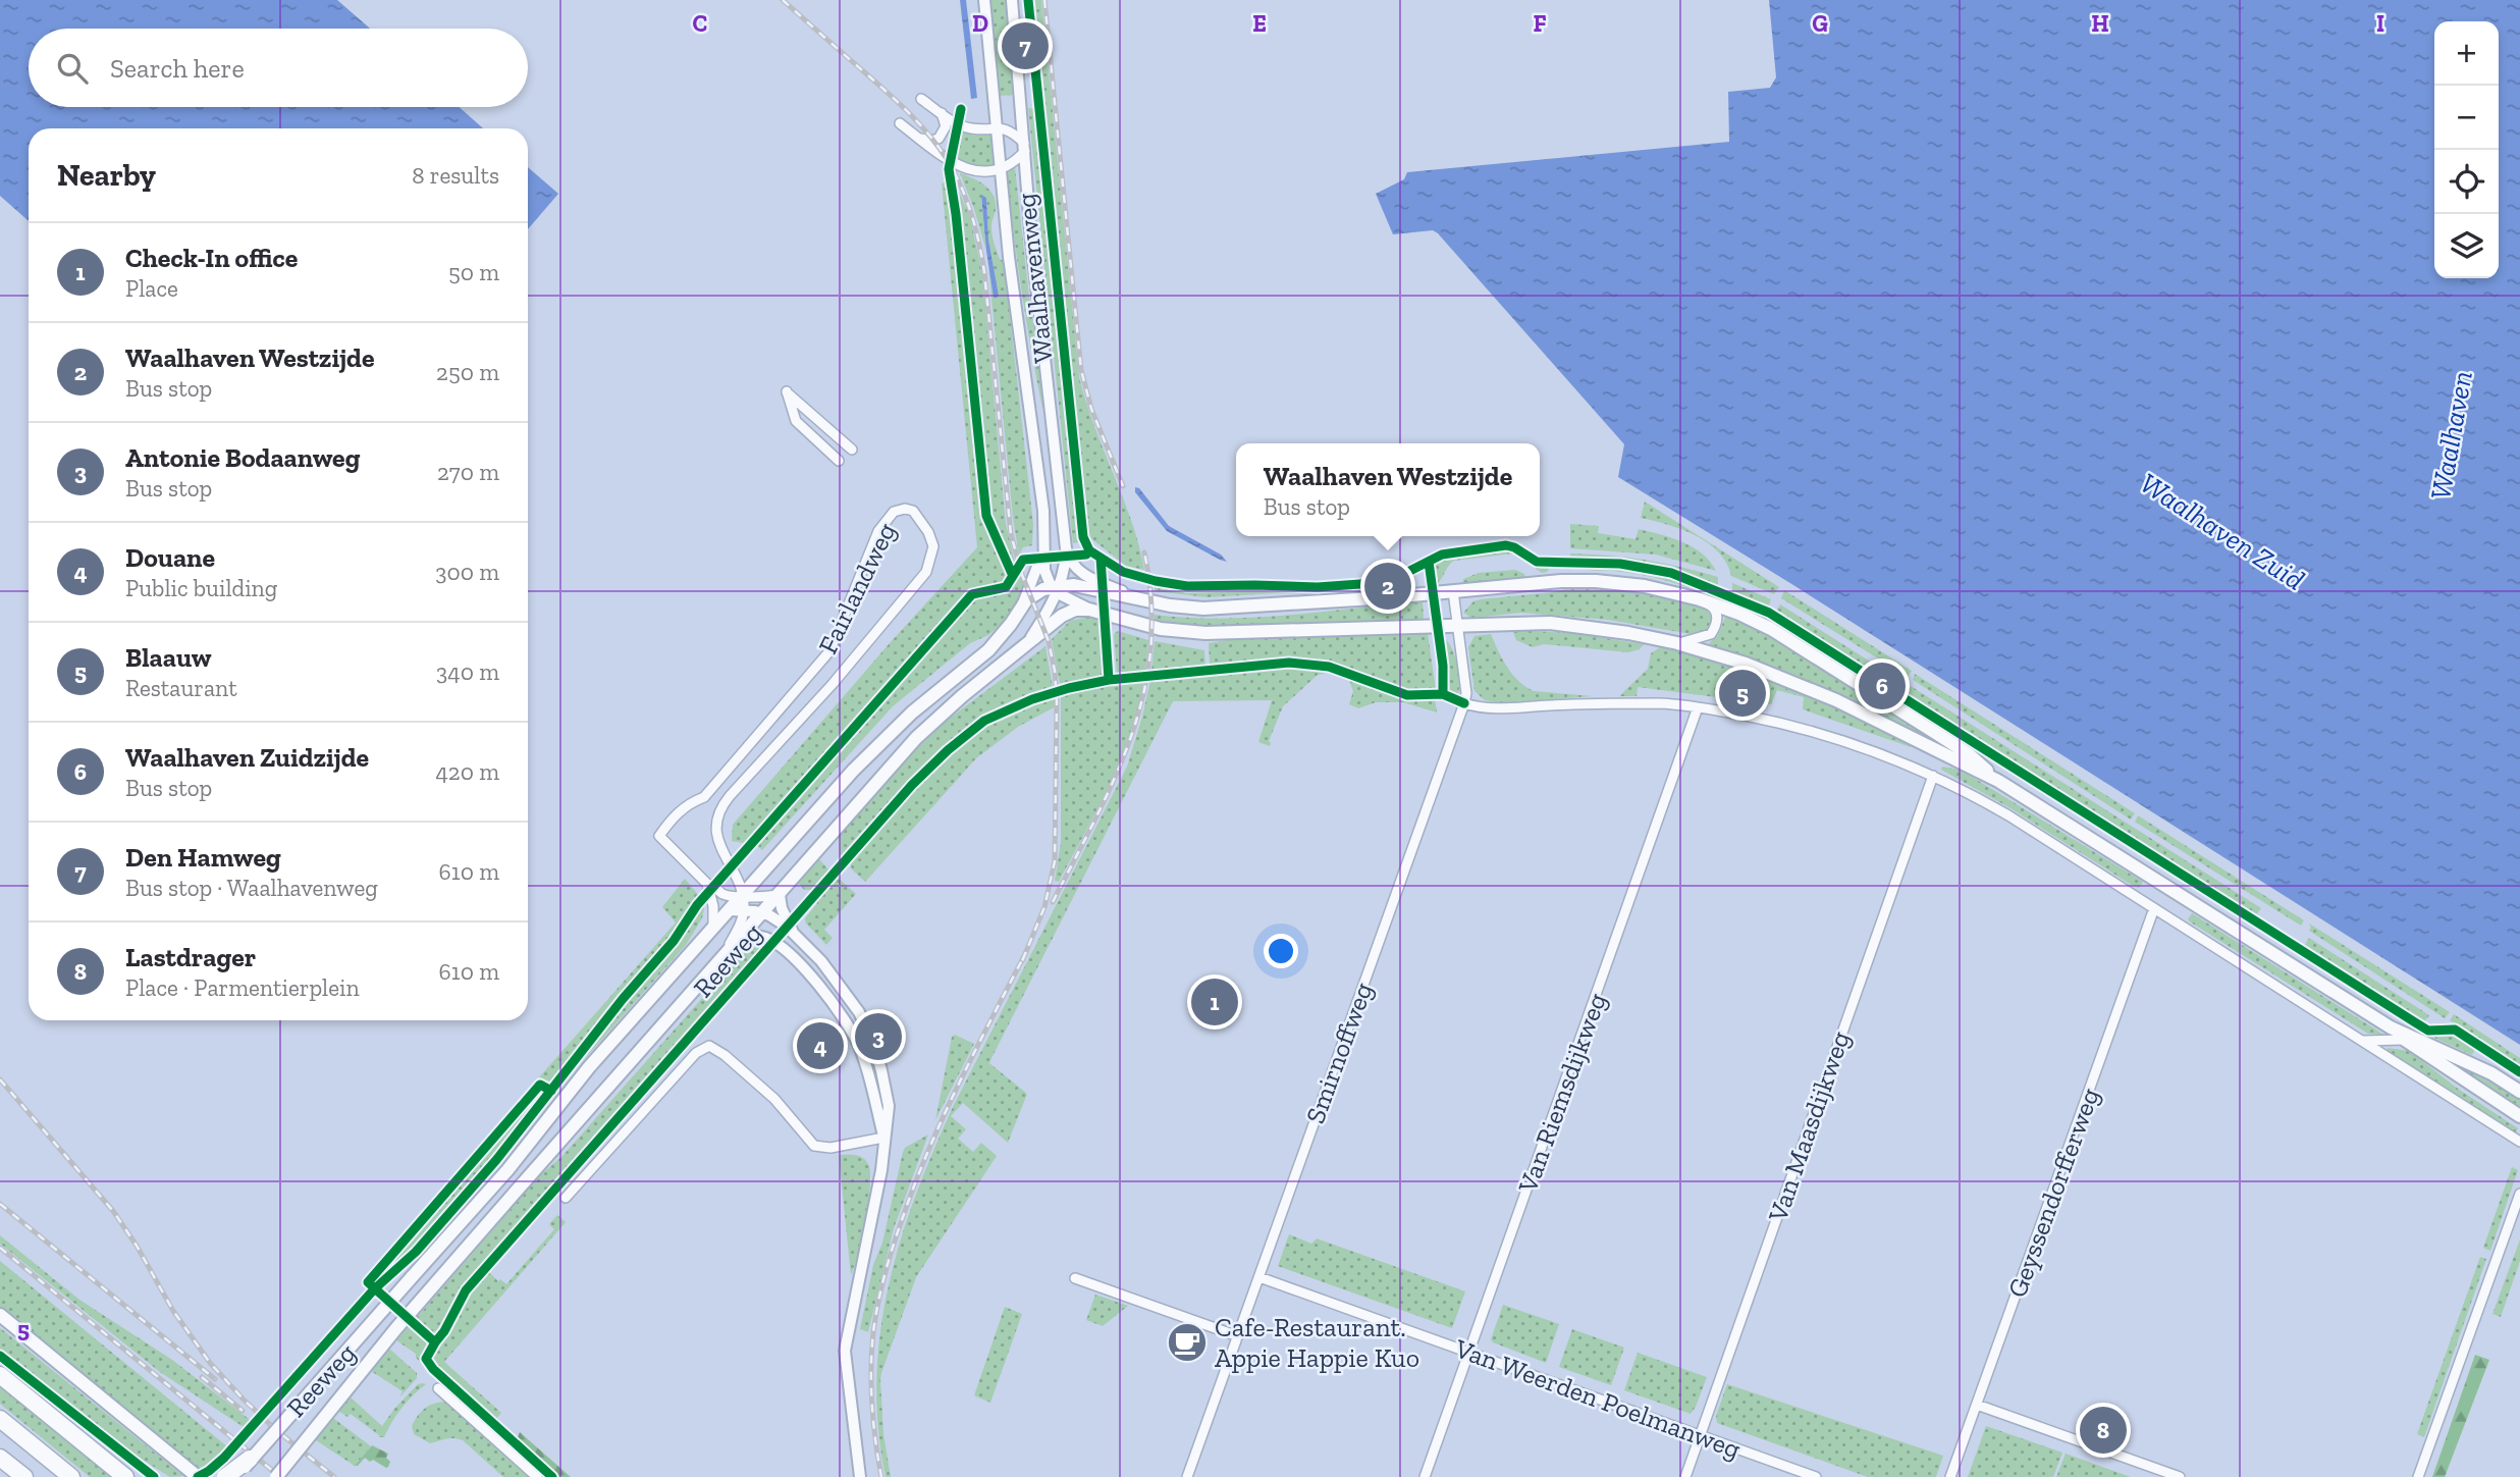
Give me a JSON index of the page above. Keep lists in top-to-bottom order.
{
  "streets": {
    "main road": ["Reeweg"],
    "street": [
      "Waalhavenweg",
      "Fairlandweg",
      "Smirnoffweg",
      "Van Riemsdijkweg",
      "Van Maasdijkweg",
      "Geyssendorfferweg",
      "Van Weerden Poelmanweg"
    ]
  },
  "crossings": [
    ["Waalhavenweg", "Reeweg"],
    ["Smirnoffweg", "Van Weerden Poelmanweg"],
    ["Van Riemsdijkweg", "Van Weerden Poelmanweg"],
    ["Van Maasdijkweg", "Van Weerden Poelmanweg"]
  ],
  "water": ["Waalhaven", "Waalhaven Zuid"],
  "places": {
    "cafe": ["Cafe-Restaurant. Appie Happie Kuo"]
  },
  "page": {
    "pins": [
      "7",
      "2",
      "6",
      "5",
      "1",
      "3",
      "4",
      "8"
    ],
    "map_buttons": ["+", "−"],
    "search": "Search here",
    "heading": ["Nearby", "8 results"],
    "list": [
      {
        "mark": "1",
        "name": "Check-In office",
        "note": "Place",
        "value": "50 m"
      },
      {
        "mark": "2",
        "name": "Waalhaven Westzijde",
        "note": "Bus stop",
        "value": "250 m"
      },
      {
        "mark": "3",
        "name": "Antonie Bodaanweg",
        "note": "Bus stop",
        "value": "270 m"
      },
      {
        "mark": "4",
        "name": "Douane",
        "note": "Public building",
        "value": "300 m"
      },
      {
        "mark": "5",
        "name": "Blaauw",
        "note": "Restaurant",
        "value": "340 m"
      },
      {
        "mark": "6",
        "name": "Waalhaven Zuidzijde",
        "note": "Bus stop",
        "value": "420 m"
      },
      {
        "mark": "7",
        "name": "Den Hamweg",
        "note": "Bus stop · Waalhavenweg",
        "value": "610 m"
      },
      {
        "mark": "8",
        "name": "Lastdrager",
        "note": "Place · Parmentierplein",
        "value": "610 m"
      }
    ],
    "popup": ["Waalhaven Westzijde", "Bus stop"]
  },
  "grid": {
    "columns": [
      "C",
      "D",
      "E",
      "F",
      "G",
      "H",
      "I"
    ],
    "rows": ["5"]
  }
}
